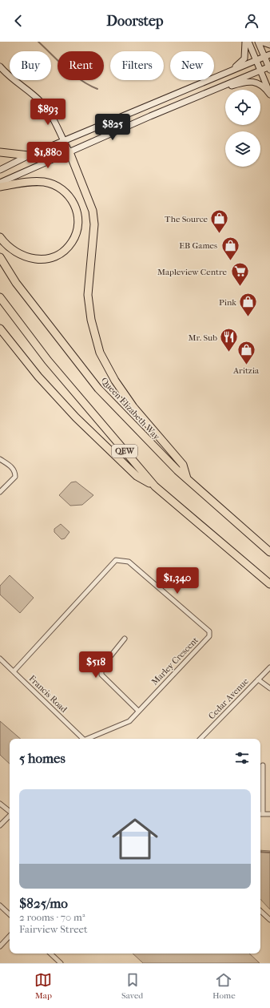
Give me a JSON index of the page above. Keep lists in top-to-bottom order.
{
  "streets": {
    "highway": ["Queen Elizabeth Way", "QEW"],
    "street": ["Marley Crescent", "Francis Road", "Cedar Avenue"]
  },
  "crossings": [
    ["Marley Crescent", "Francis Road"]
  ],
  "places": {
    "shop": [
      "The Source",
      "EB Games",
      "Pink",
      "Aritzia"
    ],
    "supermarket": ["Mapleview Centre"],
    "restaurant": ["Mr. Sub"]
  },
  "page": {
    "header": "Doorstep",
    "chip": [
      "Buy",
      "Rent",
      "Filters",
      "New"
    ],
    "price": [
      "$893",
      "$825",
      "$1,880",
      "$1,340",
      "$518"
    ],
    "heading": "5 homes",
    "list": [
      {
        "name": "$825/mo",
        "note": "2 rooms · 70 m² · Fairview Street"
      }
    ],
    "tabs": ["Map", "Saved", "Home"]
  }
}
